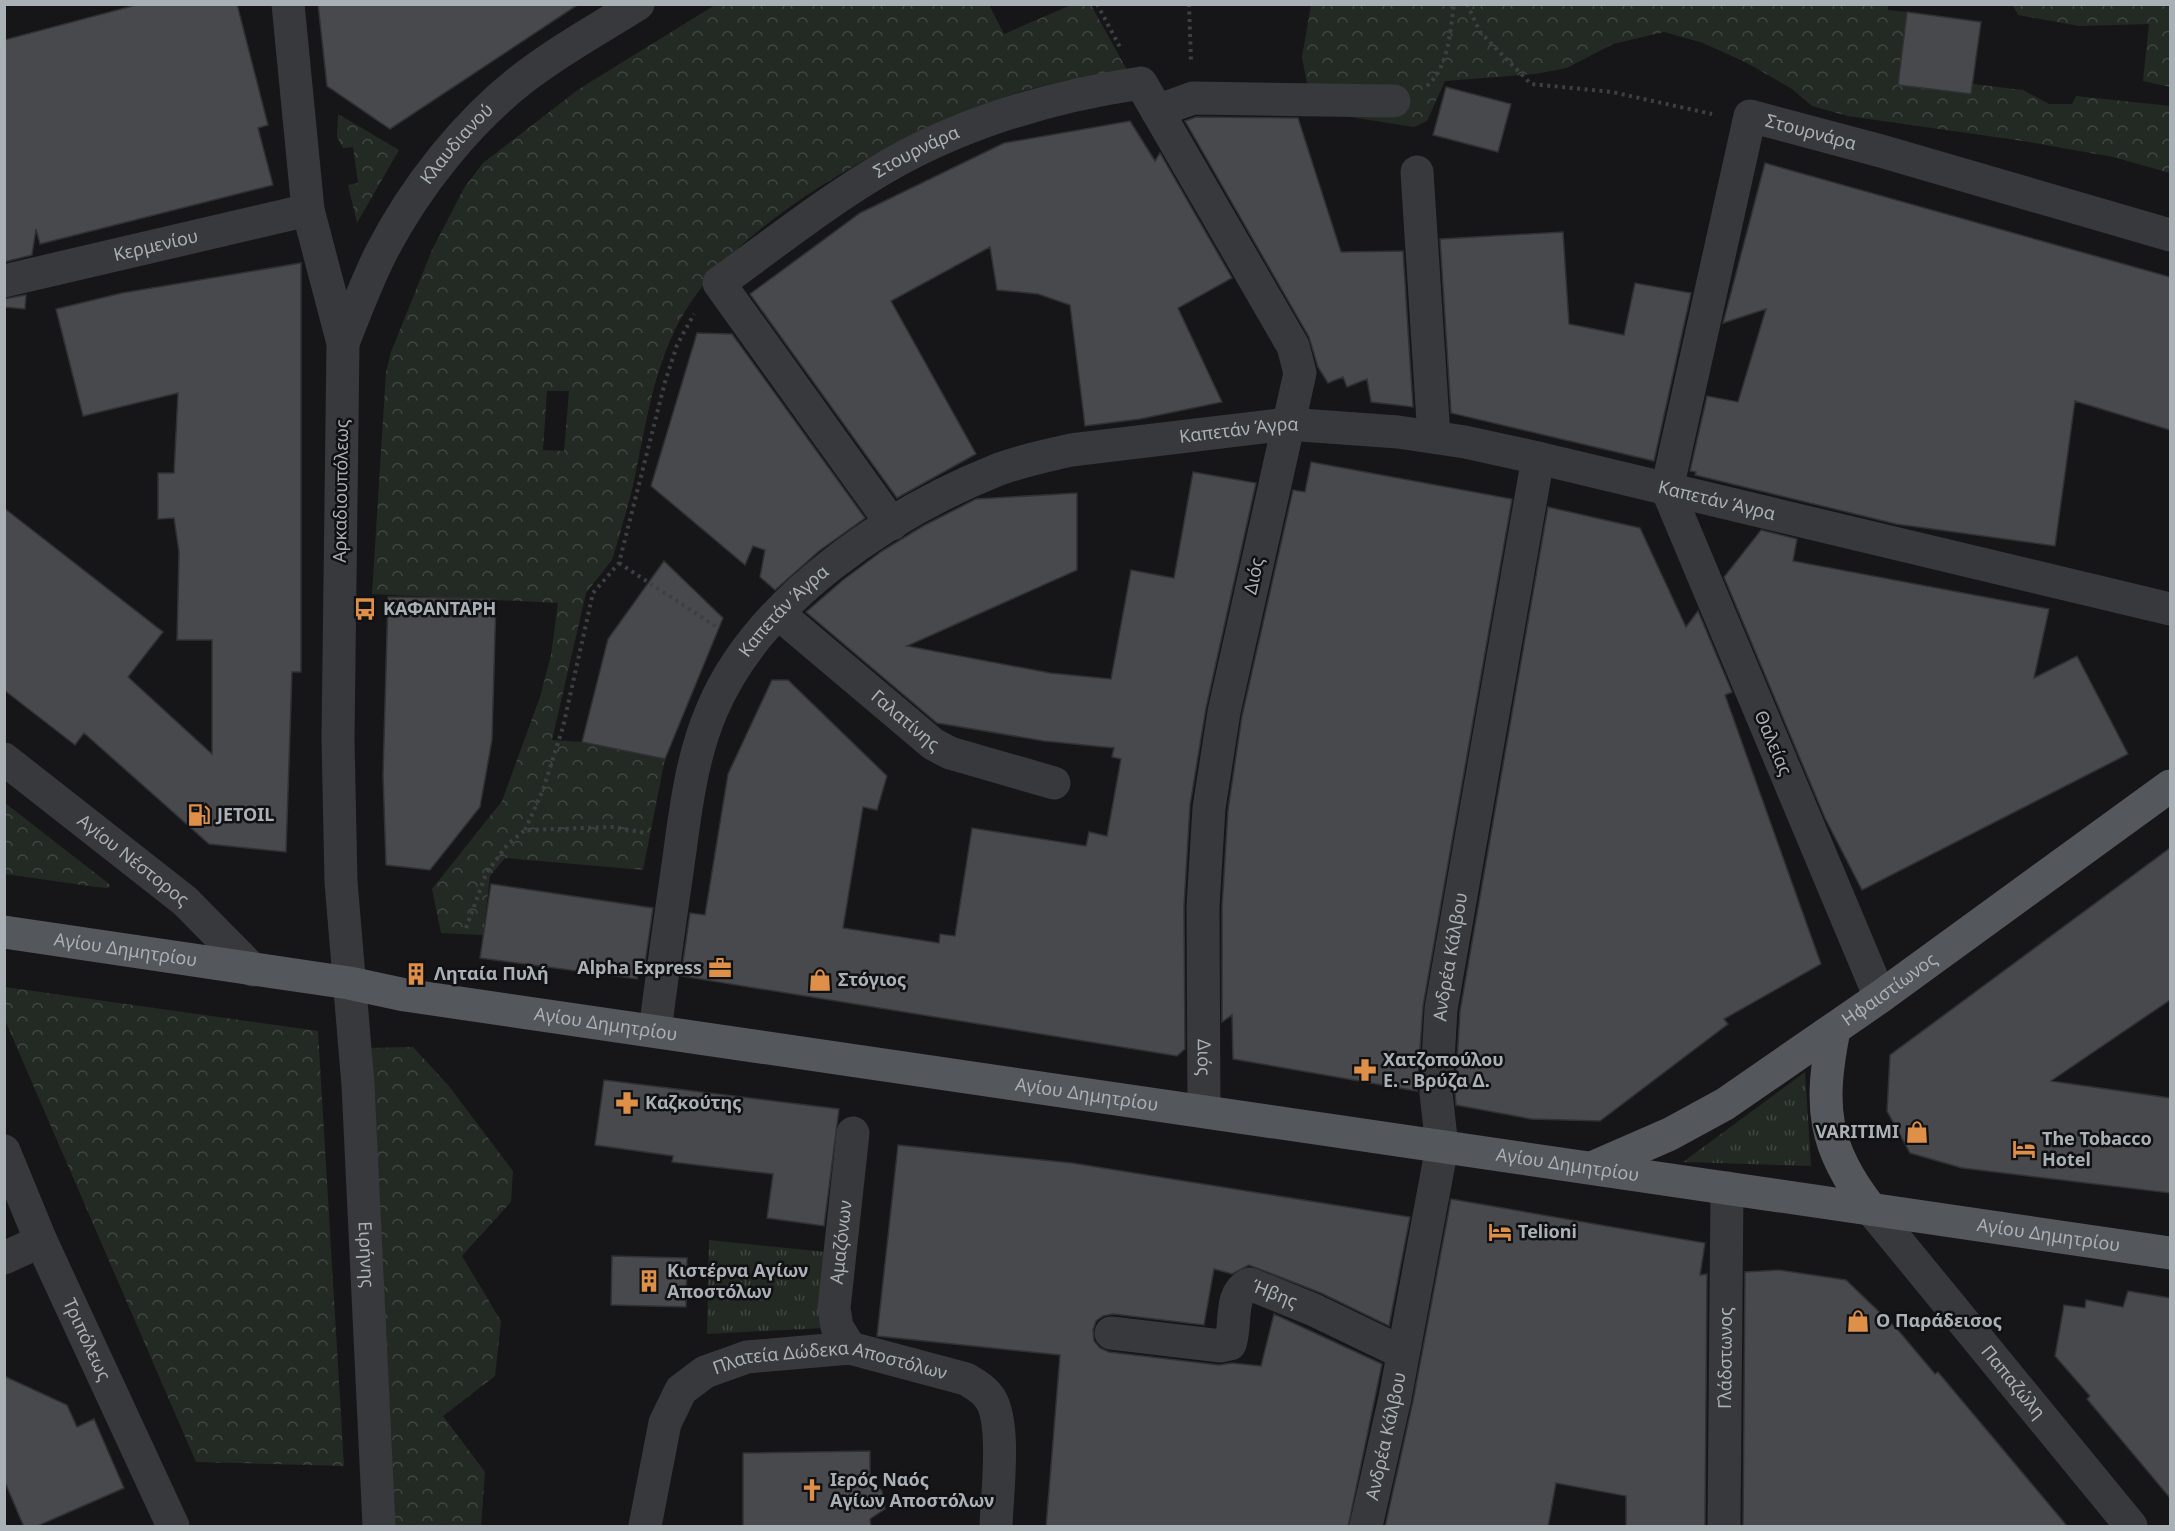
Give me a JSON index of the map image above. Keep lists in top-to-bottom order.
{
  "streets": {
    "main road": ["Αγίου Δημητρίου", "Ηφαιστίωνος"],
    "street": [
      "Στουρνάρα",
      "Κλαυδιανού",
      "Κερμενίου",
      "Καπετάν Άγρα",
      "Αρκαδιουπόλεως",
      "Διός",
      "Γαλατίνης",
      "Θαλείας",
      "Αγίου Νέστορος",
      "Ανδρέα Κάλβου",
      "Αμαζόνων",
      "Ειρήνης",
      "Ήβης",
      "Τριπόλεως",
      "Γλάδστωνος",
      "Πλατεία Δώδεκα Αποστόλων",
      "Παπαζώλη"
    ]
  },
  "crossings": [
    ["Στουρνάρα", "Καπετάν Άγρα"],
    ["Στουρνάρα", "Διός"],
    ["Στουρνάρα", "Θαλείας"],
    ["Κλαυδιανού", "Αρκαδιουπόλεως"],
    ["Κερμενίου", "Αρκαδιουπόλεως"],
    ["Καπετάν Άγρα", "Διός"],
    ["Καπετάν Άγρα", "Γαλατίνης"],
    ["Καπετάν Άγρα", "Θαλείας"],
    ["Καπετάν Άγρα", "Αγίου Δημητρίου"],
    ["Καπετάν Άγρα", "Ανδρέα Κάλβου"],
    ["Αρκαδιουπόλεως", "Αγίου Δημητρίου"],
    ["Αρκαδιουπόλεως", "Ειρήνης"],
    ["Διός", "Αγίου Δημητρίου"],
    ["Θαλείας", "Ηφαιστίωνος"],
    ["Αγίου Νέστορος", "Αγίου Δημητρίου"],
    ["Αγίου Δημητρίου", "Ανδρέα Κάλβου"],
    ["Αγίου Δημητρίου", "Ηφαιστίωνος"],
    ["Αγίου Δημητρίου", "Ειρήνης"],
    ["Αγίου Δημητρίου", "Γλάδστωνος"],
    ["Αγίου Δημητρίου", "Παπαζώλη"],
    ["Ανδρέα Κάλβου", "Ήβης"],
    ["Αμαζόνων", "Πλατεία Δώδεκα Αποστόλων"]
  ],
  "places": {
    "bus stop": ["ΚΑΦΑΝΤΑΡΗ"],
    "fuel station": ["JETOIL"],
    "office": ["Alpha Express"],
    "building": ["Ληταία Πυλή", "Κιστέρνα Αγίων Αποστόλων"],
    "shop": ["Στόγιος", "VARITIMI", "Ο Παράδεισος"],
    "pharmacy": ["Χατζοπούλου Ε. - Βρύζα Δ.", "Καζκούτης"],
    "hotel": ["The Tobacco Hotel", "Telioni"],
    "church": ["Ιερός Ναός Αγίων Αποστόλων"]
  }
}
